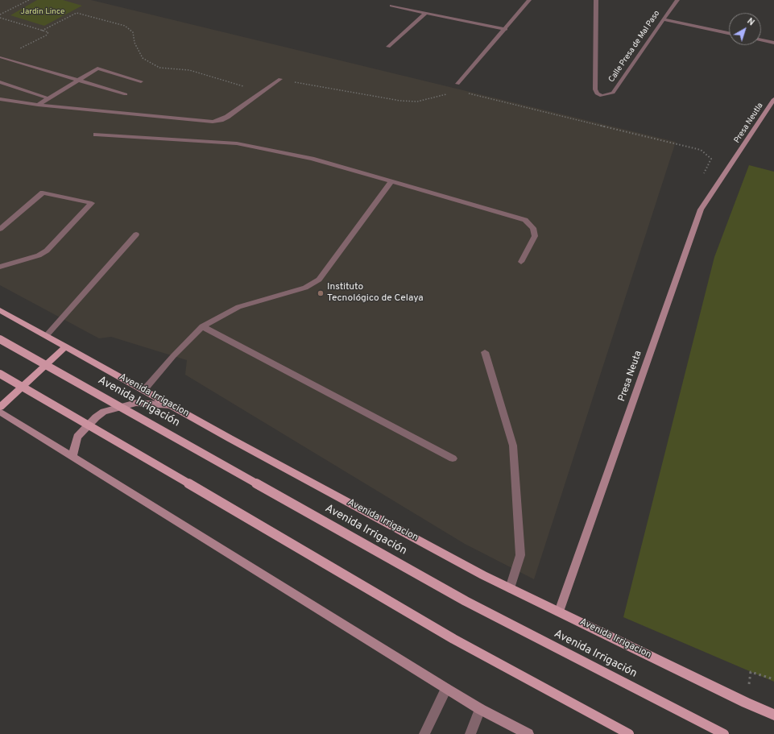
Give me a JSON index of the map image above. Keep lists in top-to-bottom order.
{
  "streets": {
    "main road": ["Avenida Irrigacion", "Avenida Irrigación"],
    "street": ["Calle Presa de Mal Paso", "Presa Neutla", "Presa Neuta"]
  },
  "crossings": [
    ["Presa Neutla", "Presa Neuta"],
    ["Presa Neuta", "Avenida Irrigacion"]
  ],
  "parks": ["Jardin Lince"],
  "places": ["Instituto Tecnológico de Celaya"],
  "north": "top right"
}
